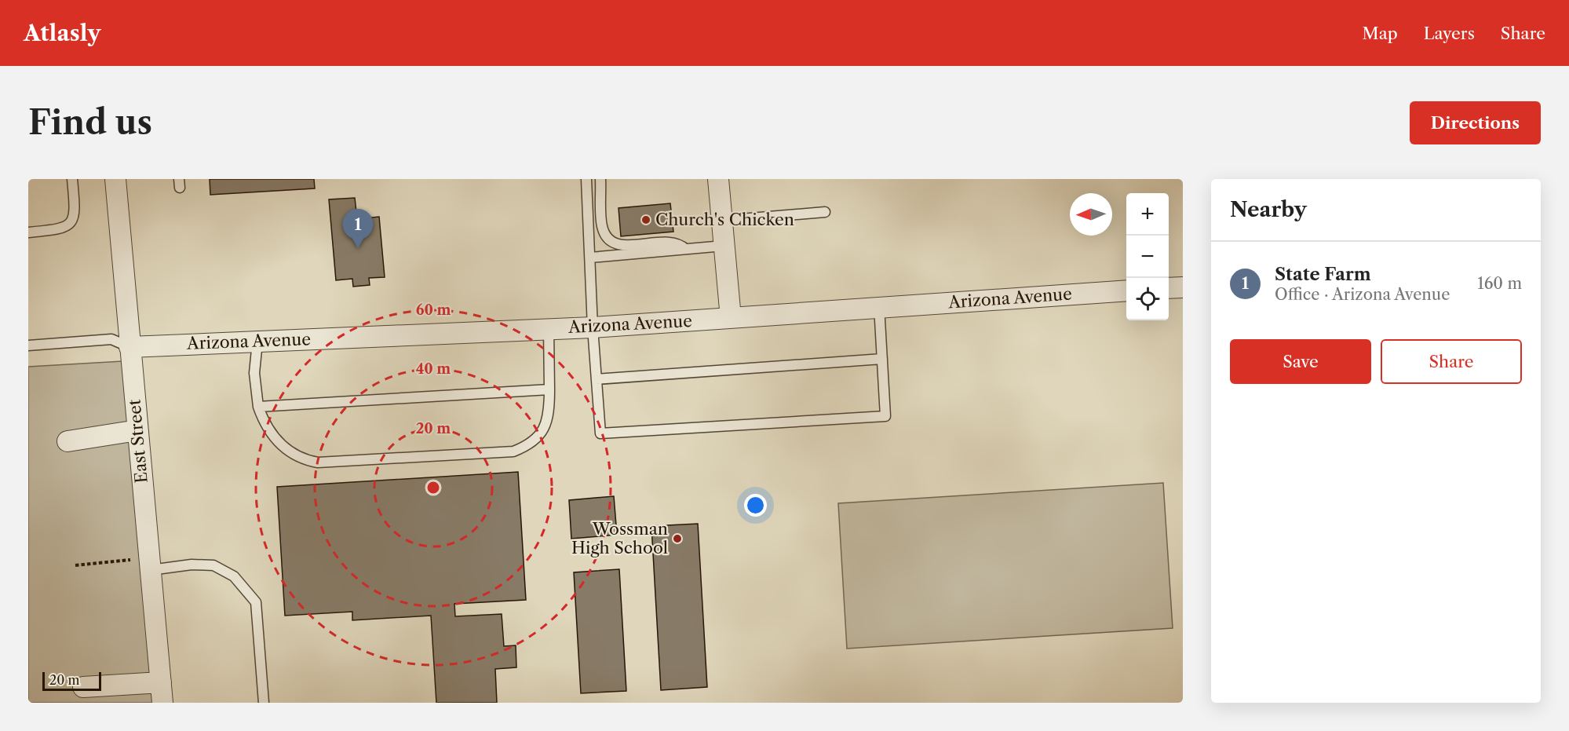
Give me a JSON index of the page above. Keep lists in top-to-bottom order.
{
  "streets": {
    "street": ["Arizona Avenue", "East Street"]
  },
  "crossings": [
    ["Arizona Avenue", "East Street"]
  ],
  "places": ["Church's Chicken", "Wossman High School"],
  "scale_bar": "20 m",
  "north": "left",
  "page": {
    "header": "Atlasly",
    "nav": ["Map", "Layers", "Share"],
    "buttons": [
      "Directions",
      ["Save", "Share"]
    ],
    "title": "Find us",
    "heading": "Nearby",
    "map_buttons": ["+", "−"],
    "pins": "1",
    "list": [
      {
        "mark": "1",
        "name": "State Farm",
        "note": "Office · Arizona Avenue",
        "value": "160 m"
      }
    ],
    "scale": "20 m"
  },
  "rings": ["60 m", "40 m", "20 m"]
}
